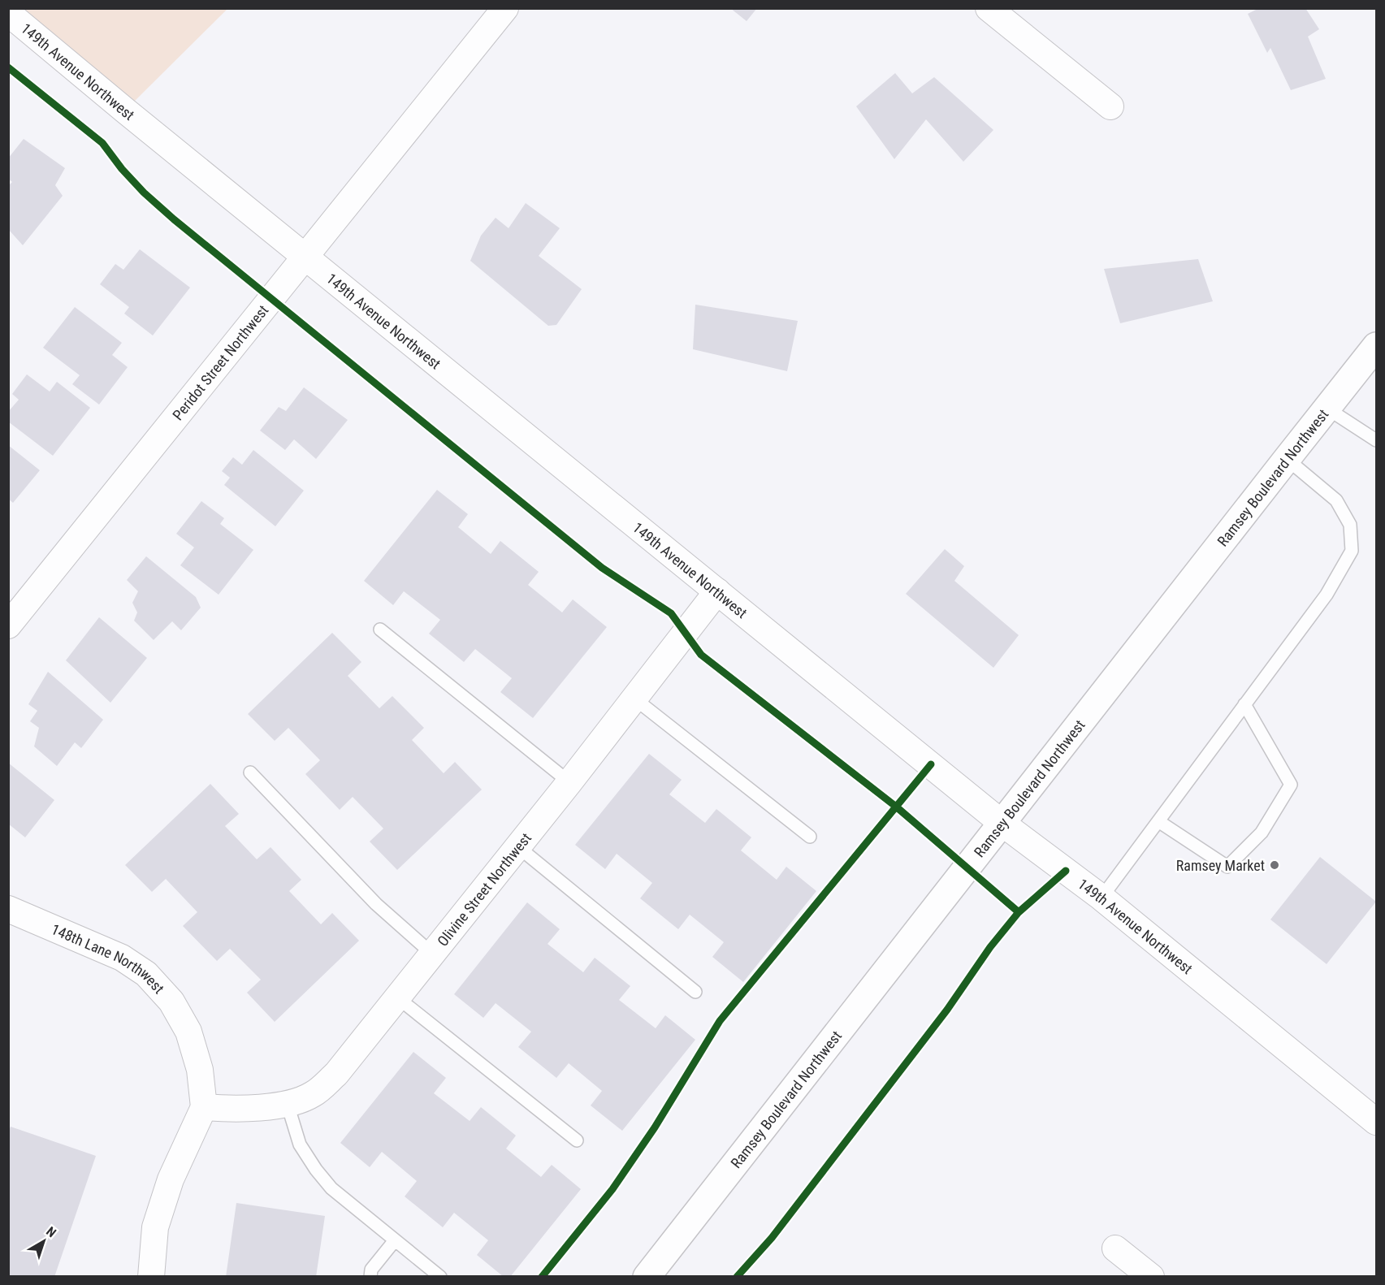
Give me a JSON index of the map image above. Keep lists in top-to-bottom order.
{
  "streets": {
    "street": [
      "149th Avenue Northwest",
      "Peridot Street Northwest",
      "Ramsey Boulevard Northwest",
      "Olivine Street Northwest",
      "148th Lane Northwest"
    ]
  },
  "crossings": [
    ["149th Avenue Northwest", "Peridot Street Northwest"],
    ["149th Avenue Northwest", "Ramsey Boulevard Northwest"],
    ["149th Avenue Northwest", "Olivine Street Northwest"],
    ["Olivine Street Northwest", "148th Lane Northwest"]
  ],
  "places": ["Ramsey Market"],
  "north": "top right"
}
